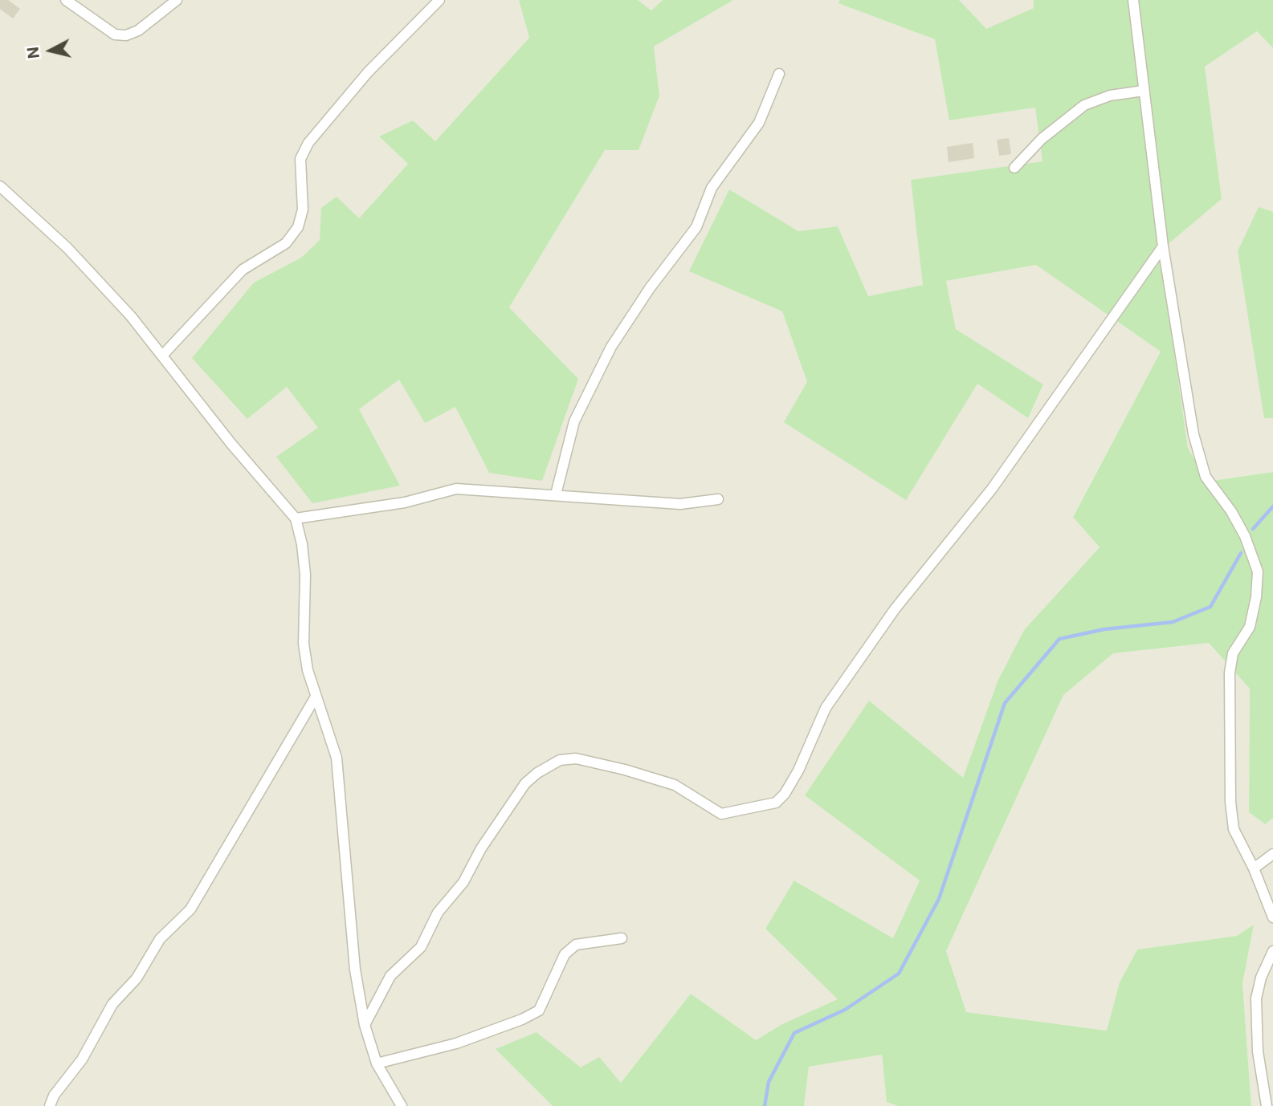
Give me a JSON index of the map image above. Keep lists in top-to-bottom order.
{
  "north": "left"
}
